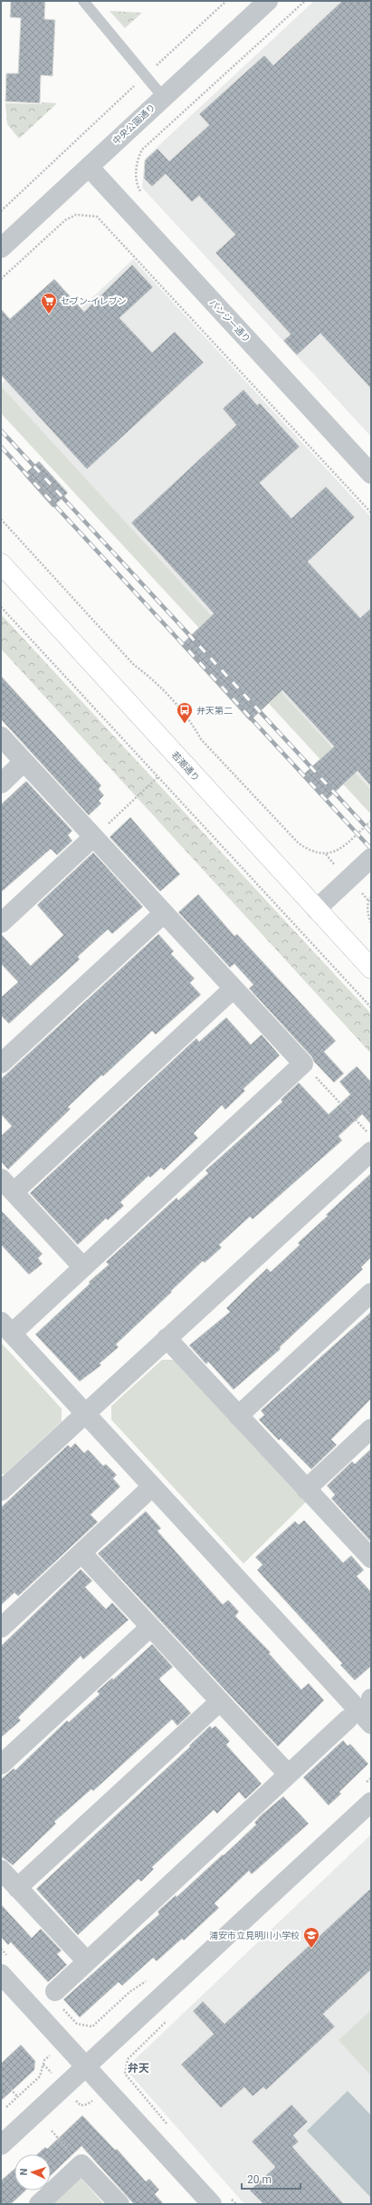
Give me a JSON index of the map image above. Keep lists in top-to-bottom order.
{
  "streets": {
    "main road": ["若潮通り"],
    "street": ["中央公園通り", "パンジー通り"]
  },
  "crossings": [
    ["中央公園通り", "パンジー通り"]
  ],
  "districts": ["弁天"],
  "places": {
    "supermarket": ["セブン-イレブン"],
    "bus stop": ["弁天第二"],
    "school or university": ["浦安市立見明川小学校"]
  },
  "scale_bar": "20 m",
  "north": "left"
}
